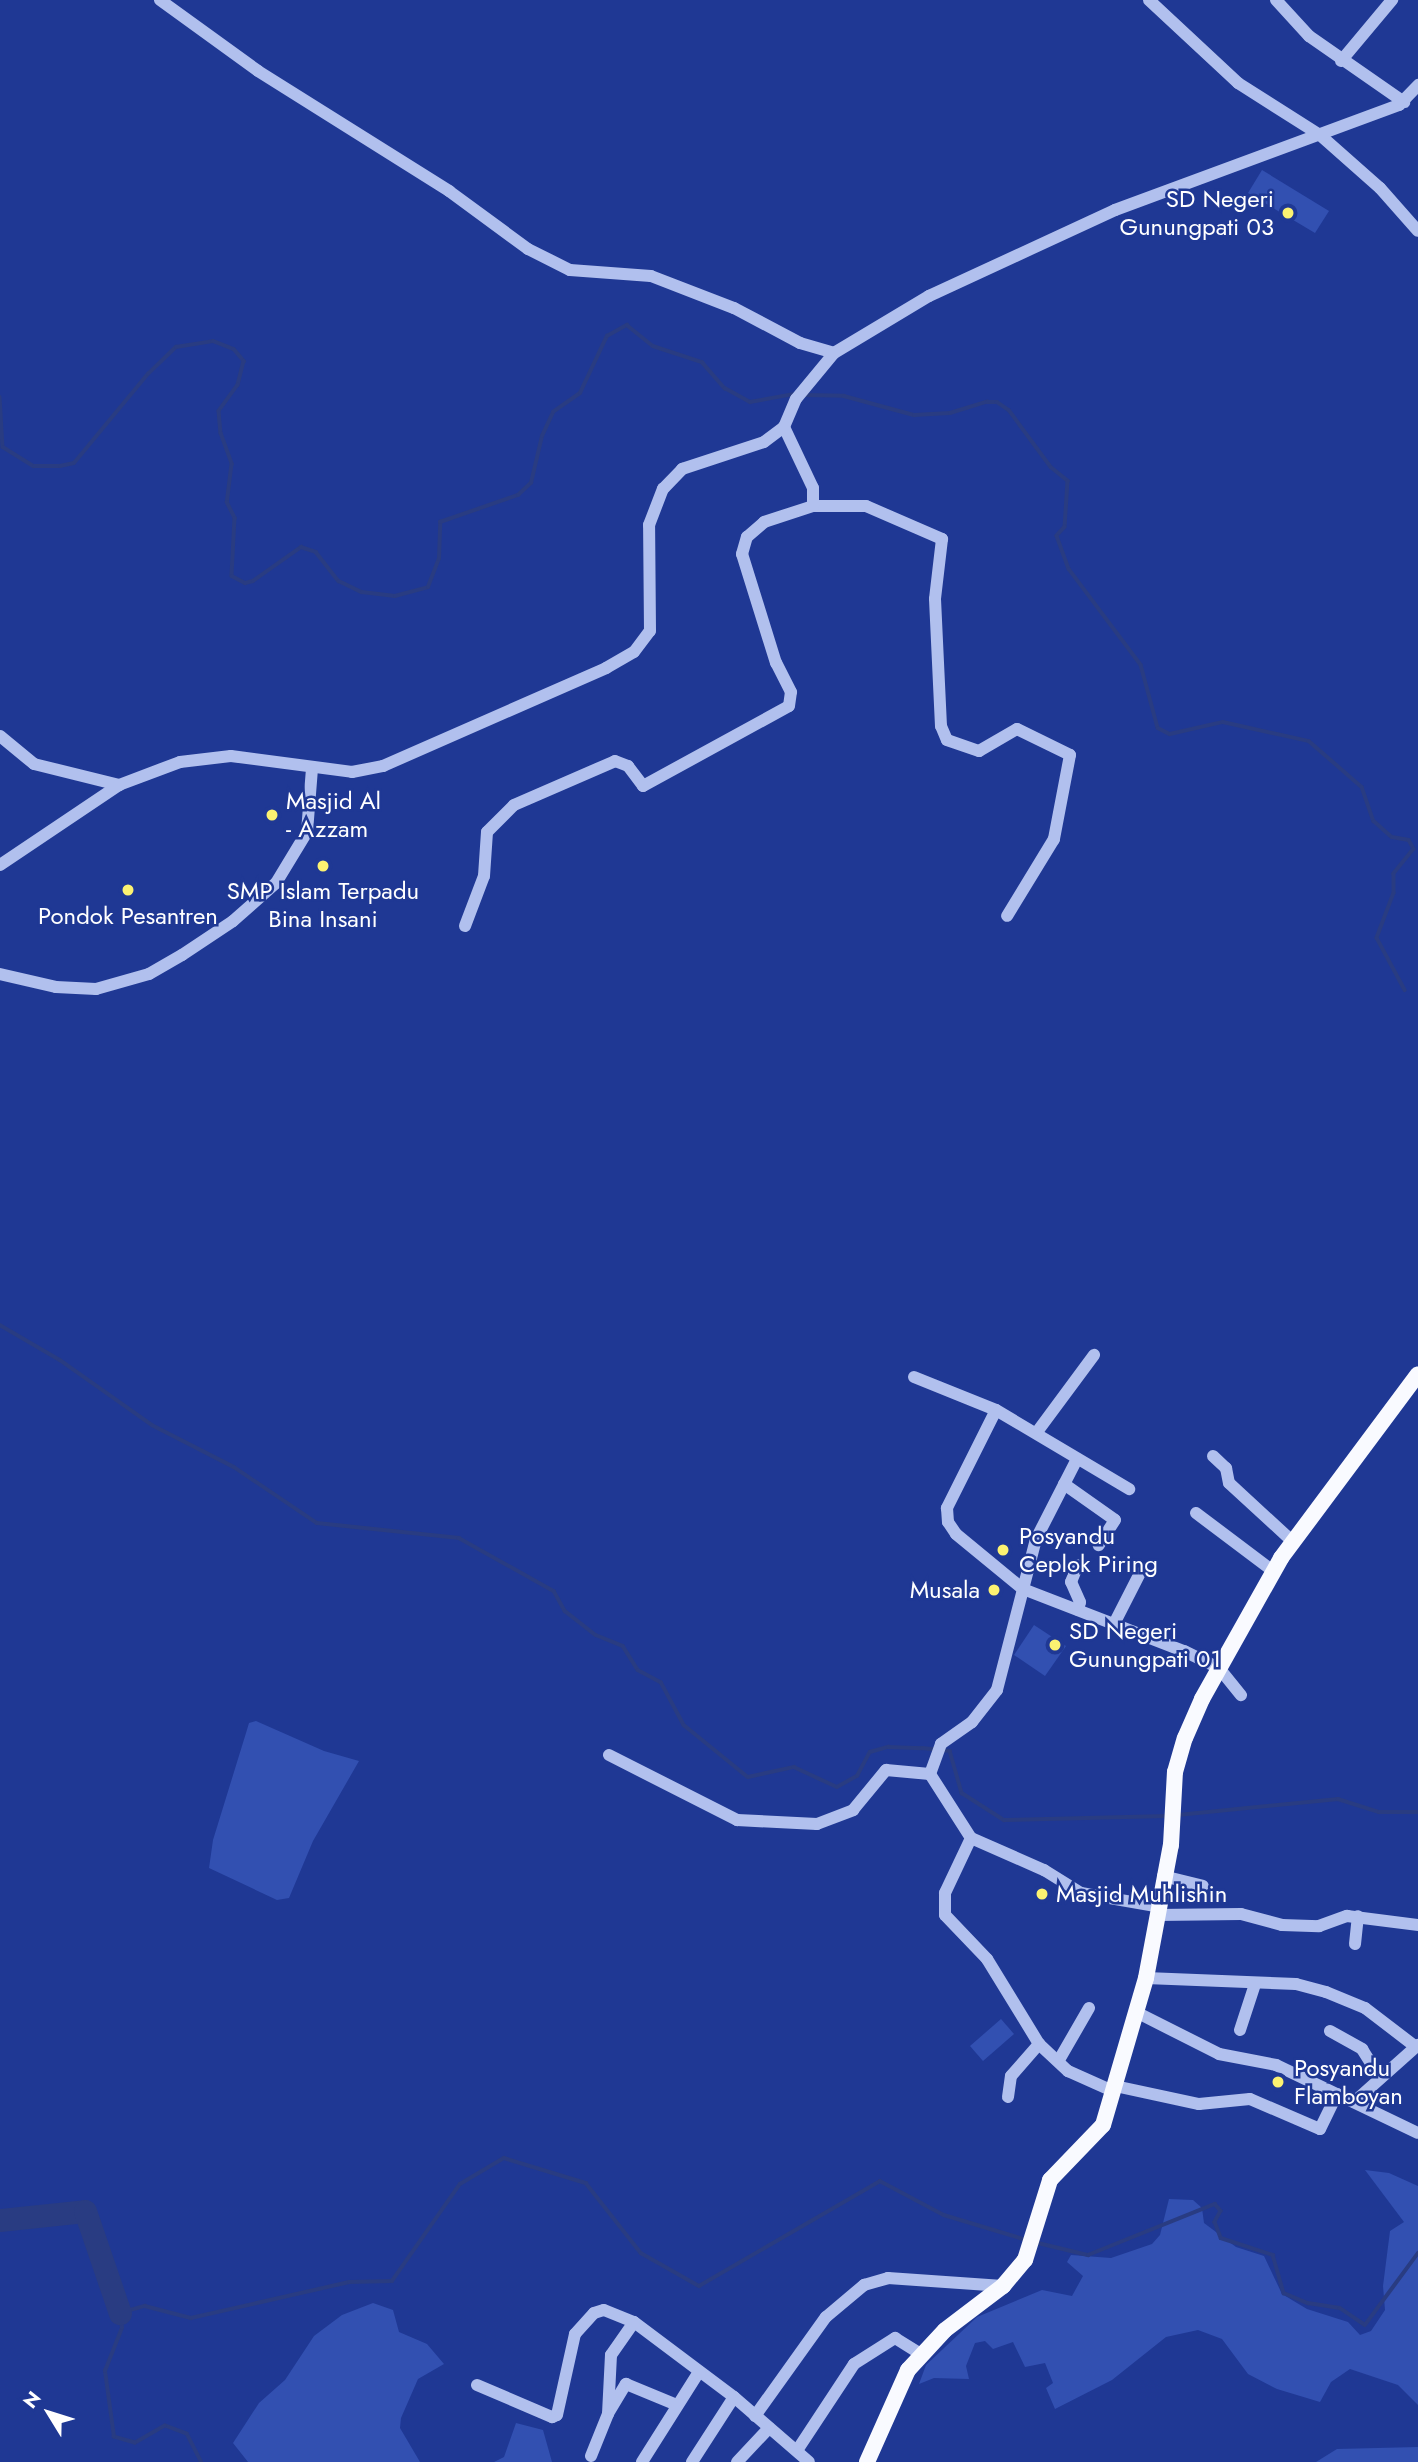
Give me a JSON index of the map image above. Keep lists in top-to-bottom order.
{
  "places": [
    "SD Negeri Gunungpati 03",
    "Masjid Al - Azzam",
    "SMP Islam Terpadu Bina Insani",
    "Pondok Pesantren",
    "Posyandu Ceplok Piring",
    "Musala",
    "SD Negeri Gunungpati 01",
    "Masjid Muhlishin",
    "Posyandu Flamboyan"
  ],
  "north": "top left"
}
